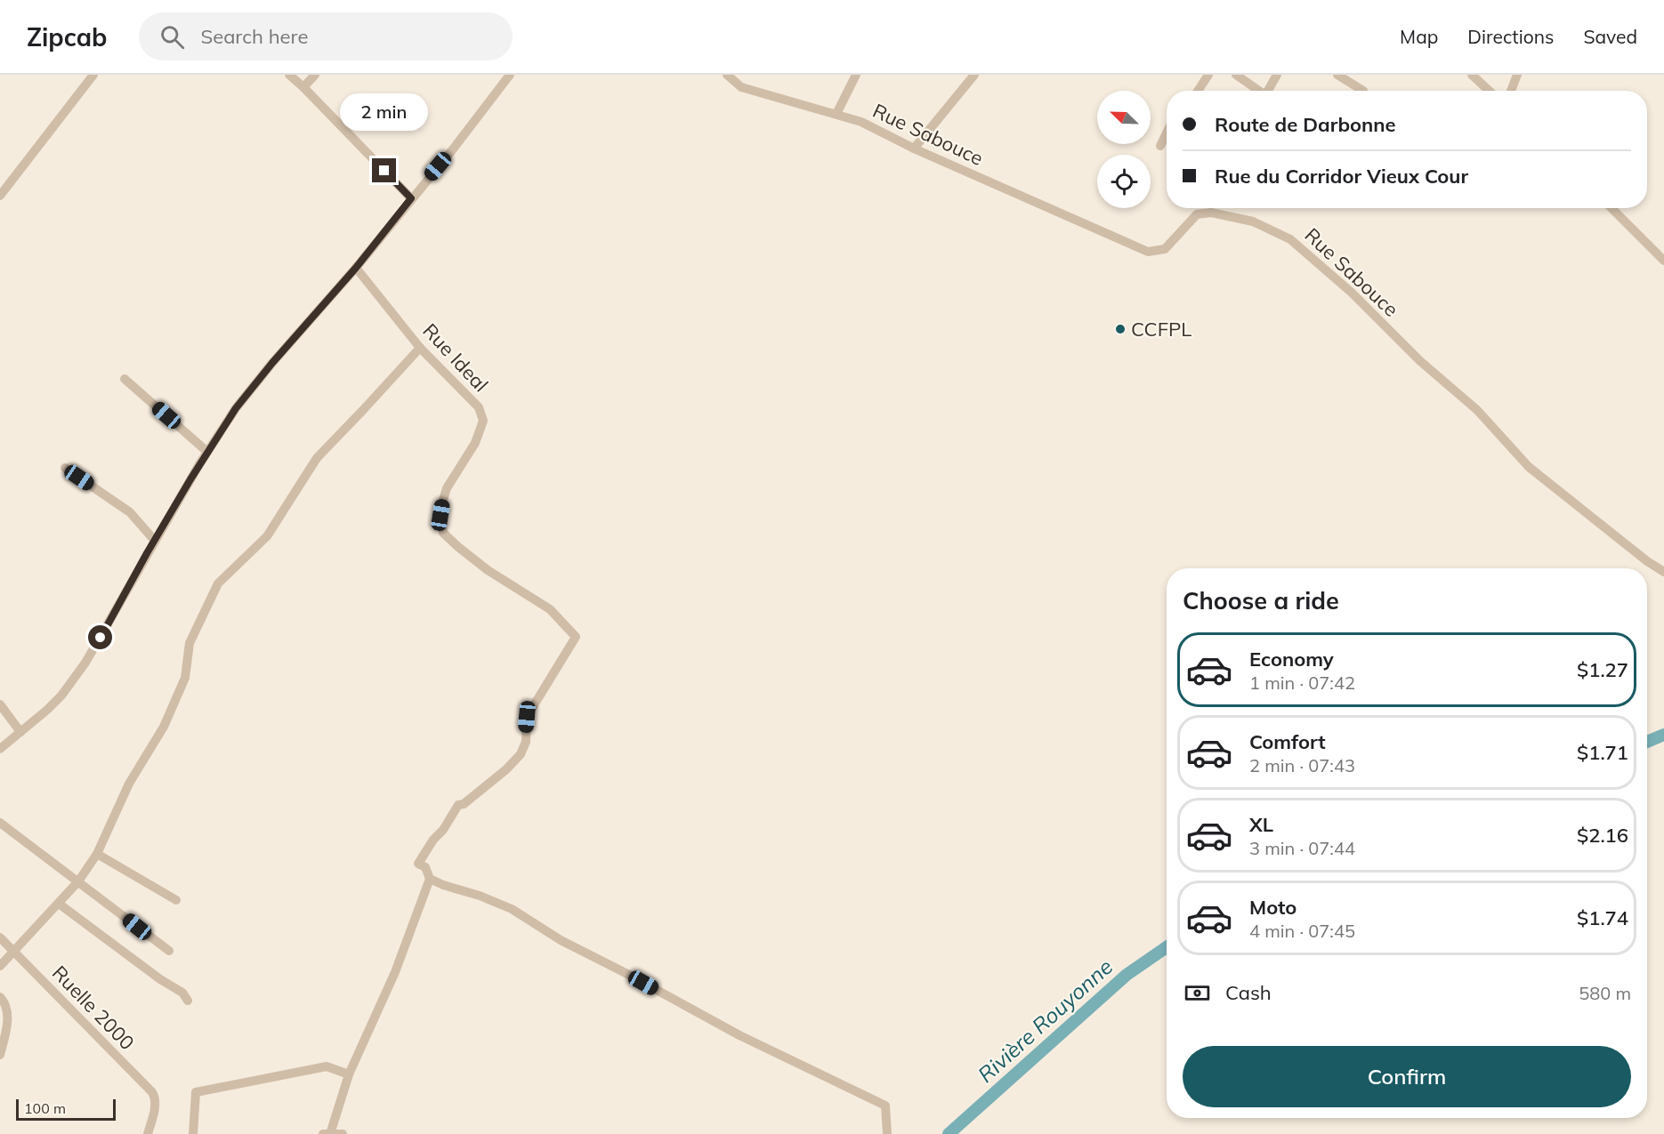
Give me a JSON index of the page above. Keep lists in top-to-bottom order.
{
  "streets": {
    "street": ["Rue Sabouce", "Rue Ideal", "Ruelle 2000"]
  },
  "water": ["Rivière Rouyonne"],
  "places": ["CCFPL"],
  "scale_bar": "100 m",
  "north": "top left",
  "page": {
    "header": "Zipcab",
    "search": "Search here",
    "nav": ["Map", "Directions", "Saved"],
    "banner": ["Route de Darbonne", "Rue du Corridor Vieux Cour"],
    "bubble": "2 min",
    "heading": "Choose a ride",
    "list": [
      {
        "name": "Economy",
        "note": "1 min · 07:42",
        "value": "$1.27"
      },
      {
        "name": "Comfort",
        "note": "2 min · 07:43",
        "value": "$1.71"
      },
      {
        "name": "XL",
        "note": "3 min · 07:44",
        "value": "$2.16"
      },
      {
        "name": "Moto",
        "note": "4 min · 07:45",
        "value": "$1.74"
      }
    ],
    "pay": ["Cash", "580 m"],
    "buttons": "Confirm",
    "scale": "100 m"
  }
}
